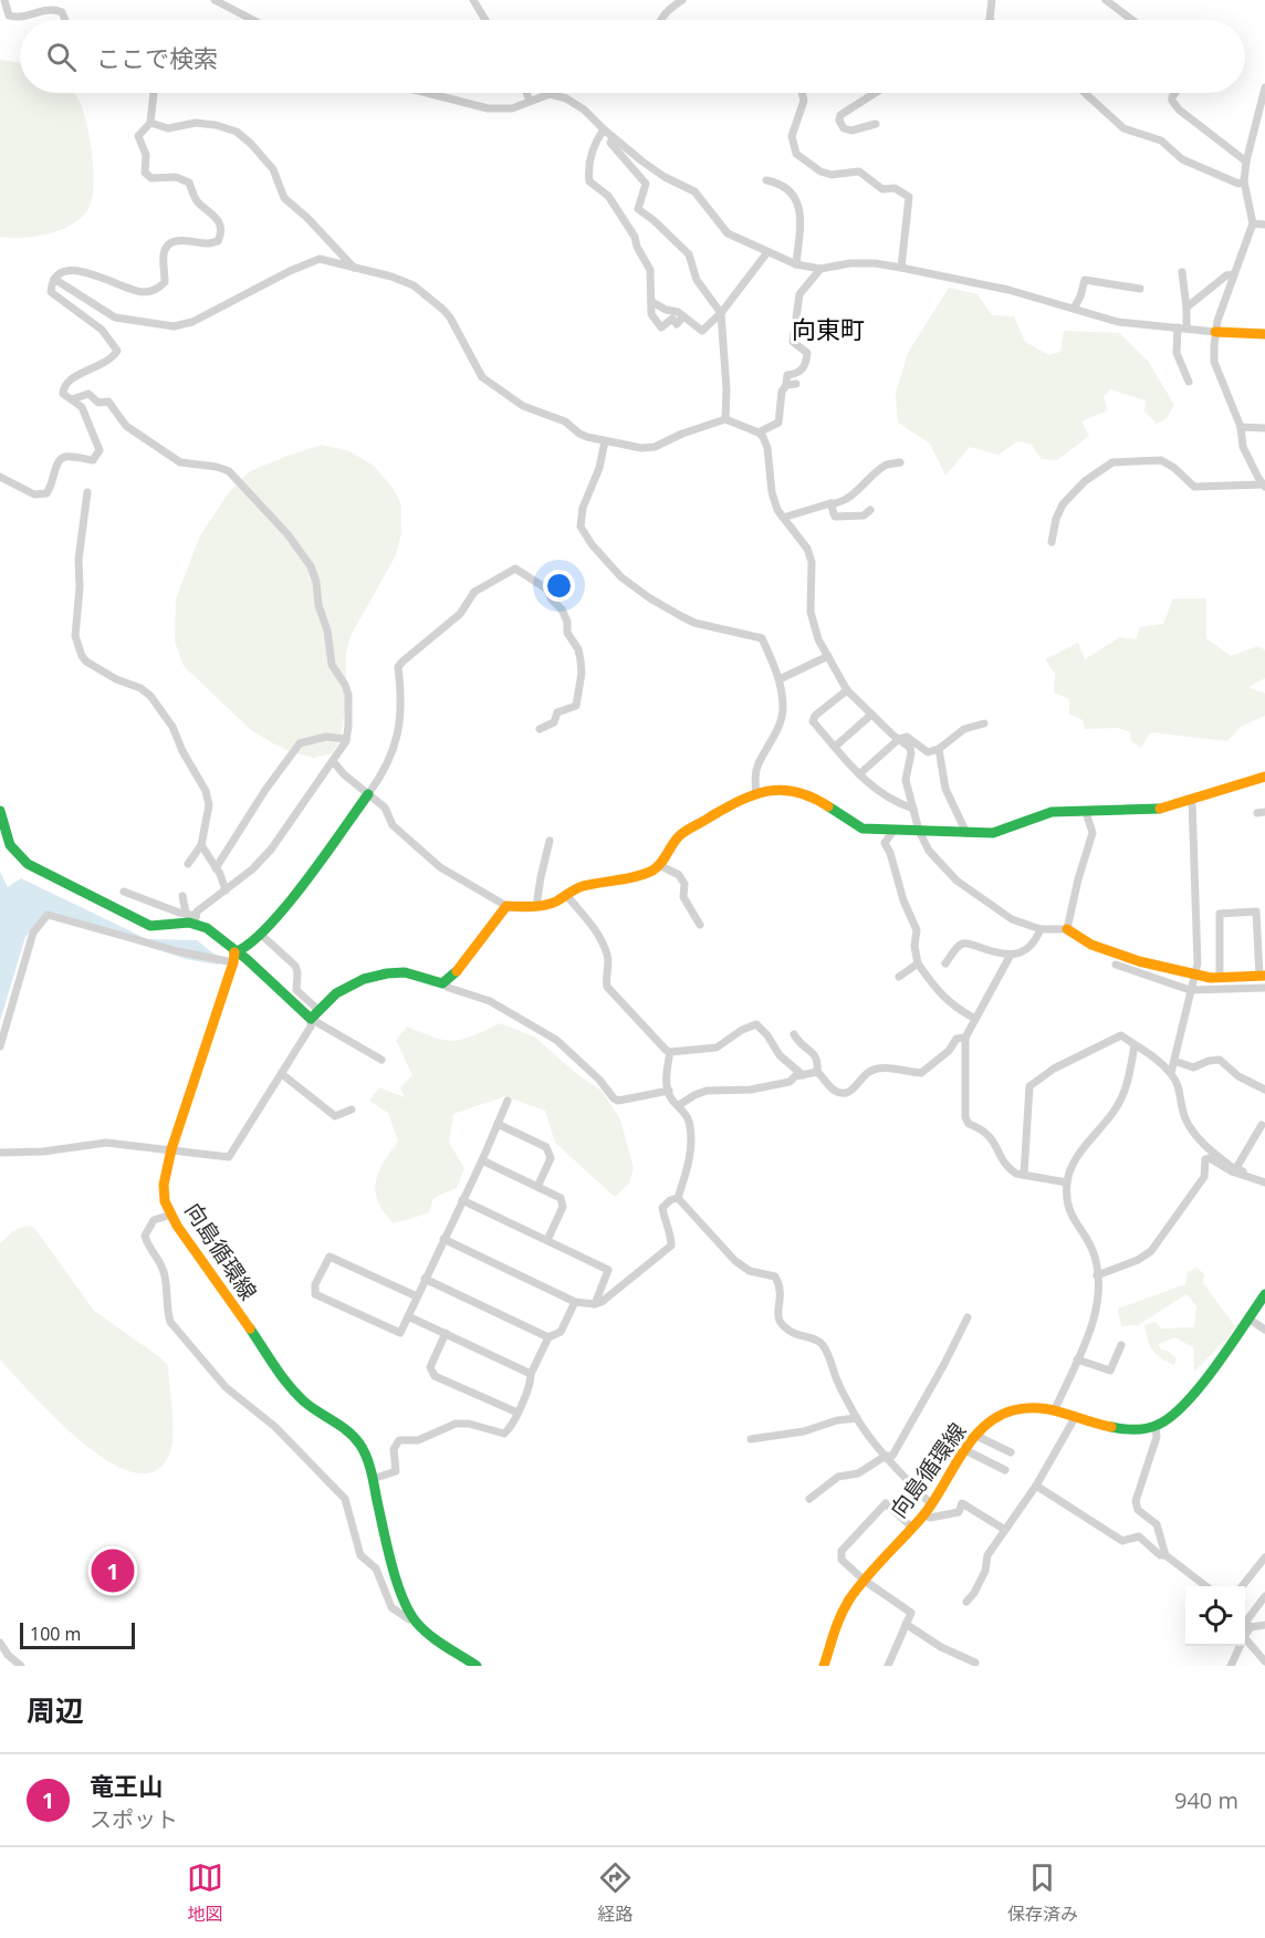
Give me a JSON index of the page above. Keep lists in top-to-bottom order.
{
  "streets": {
    "main road": ["向島循環線"]
  },
  "districts": ["向東町"],
  "scale_bar": "100 m",
  "page": {
    "search": "ここで検索",
    "pins": "1",
    "scale": "100 m",
    "heading": "周辺",
    "list": [
      {
        "mark": "1",
        "name": "竜王山",
        "note": "スポット",
        "value": "940 m"
      }
    ],
    "nav": ["地図", "経路", "保存済み"]
  }
}
